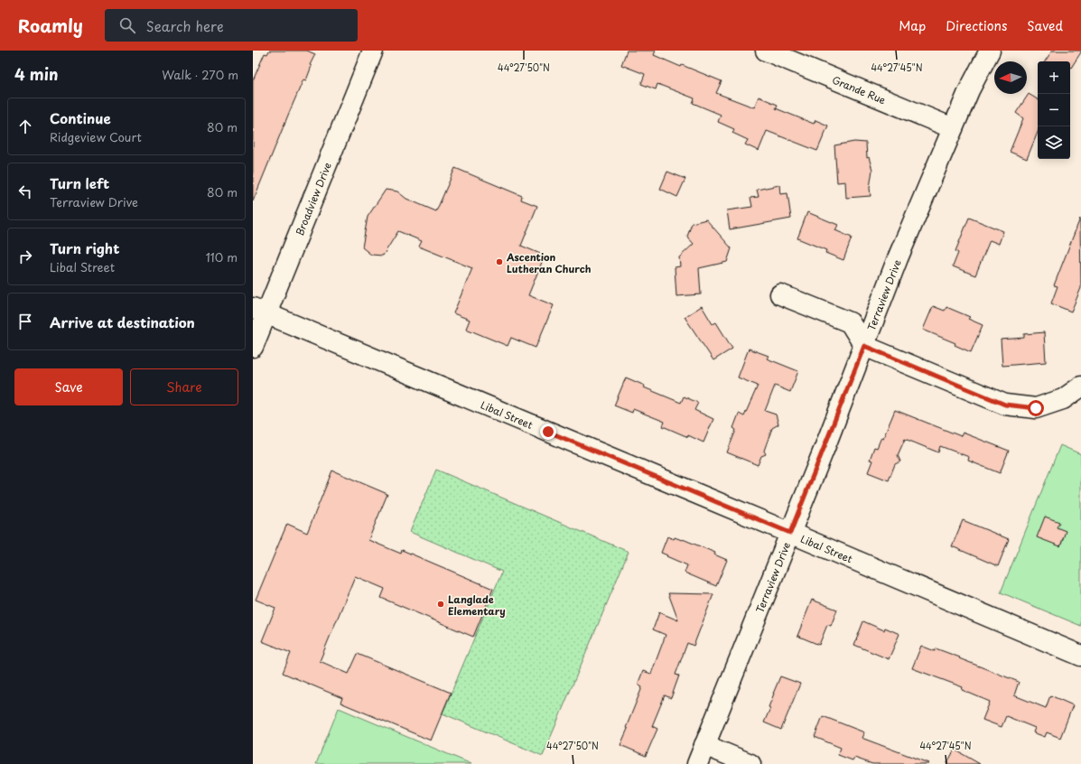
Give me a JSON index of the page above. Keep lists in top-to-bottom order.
{
  "streets": {
    "street": [
      "Grande Rue",
      "Broadview Drive",
      "Terraview Drive",
      "Libal Street"
    ]
  },
  "crossings": [
    ["Grande Rue", "Terraview Drive"],
    ["Broadview Drive", "Libal Street"],
    ["Terraview Drive", "Libal Street"]
  ],
  "places": ["Ascention Lutheran Church", "Langlade Elementary"],
  "north": "left",
  "page": {
    "header": "Roamly",
    "search": "Search here",
    "nav": ["Map", "Directions", "Saved"],
    "heading": ["4 min", "Walk · 270 m"],
    "map_buttons": ["+", "−"],
    "list": [
      ["Continue", "Ridgeview Court", "80 m"],
      ["Turn left", "Terraview Drive", "80 m"],
      ["Turn right", "Libal Street", "110 m"],
      "Arrive at destination"
    ],
    "buttons": ["Save", "Share"]
  },
  "coordinates": ["44°27'50\"N", "44°27'45\"N"]
}
